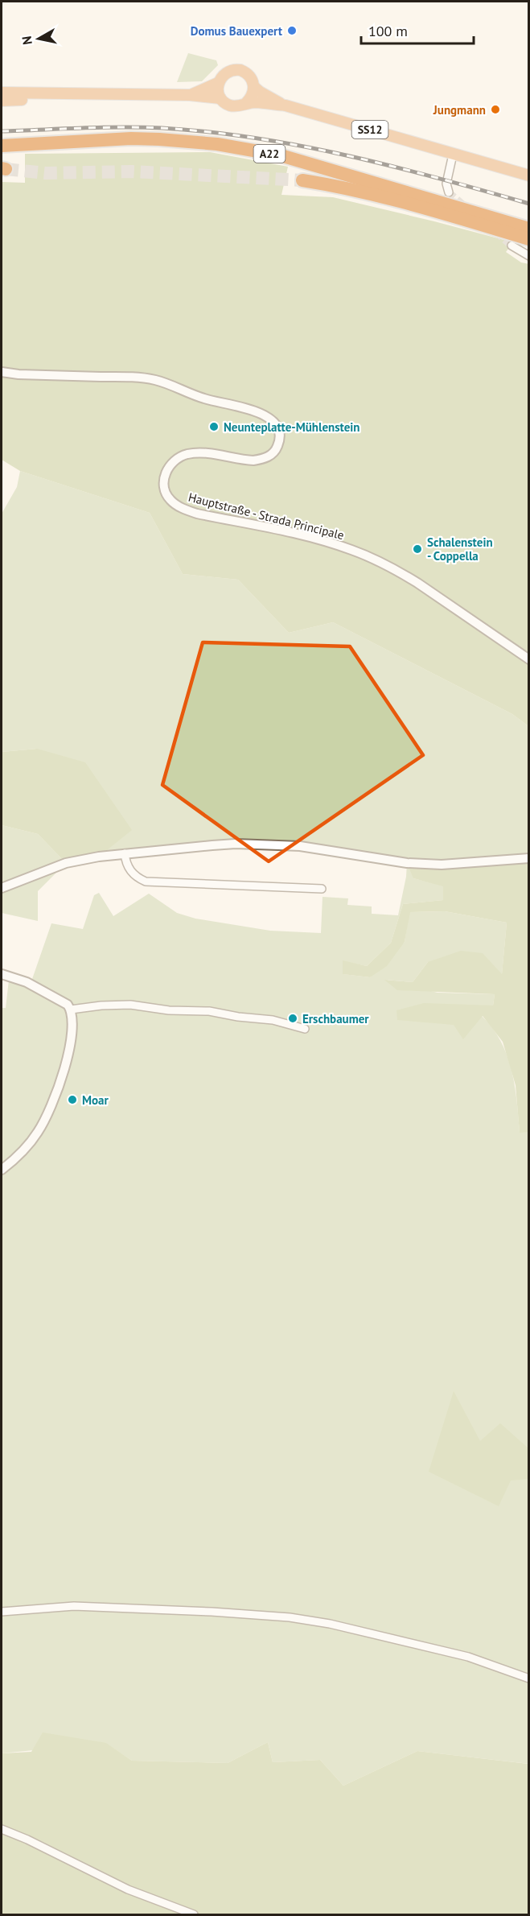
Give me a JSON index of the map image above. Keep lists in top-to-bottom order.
{
  "streets": {
    "highway": ["A22"],
    "main road": ["SS12"],
    "street": ["Hauptstraße - Strada Principale"]
  },
  "places": [
    "Domus Bauexpert",
    "Jungmann",
    "Neunteplatte-Mühlenstein",
    "Schalenstein - Coppella",
    "Erschbaumer",
    "Moar"
  ],
  "scale_bar": "100 m",
  "north": "left"
}
